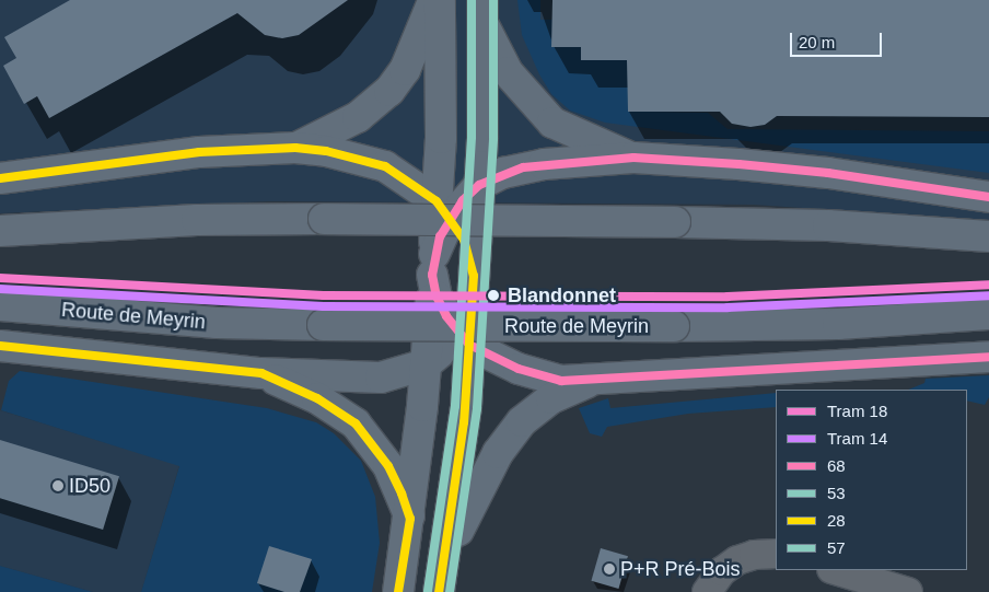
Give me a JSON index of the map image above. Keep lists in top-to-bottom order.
{
  "streets": {
    "main road": ["Route de Meyrin"]
  },
  "places": ["Blandonnet", "ID50", "P+R Pré-Bois"],
  "lines": [
    "transit line 53",
    "transit line 57",
    "transit line 28",
    "transit line 68",
    "tram line 18",
    "tram line 14"
  ],
  "legend": [
    "Tram 18",
    "Tram 14",
    "68",
    "53",
    "28",
    "57"
  ],
  "scale_bar": "20 m"
}
